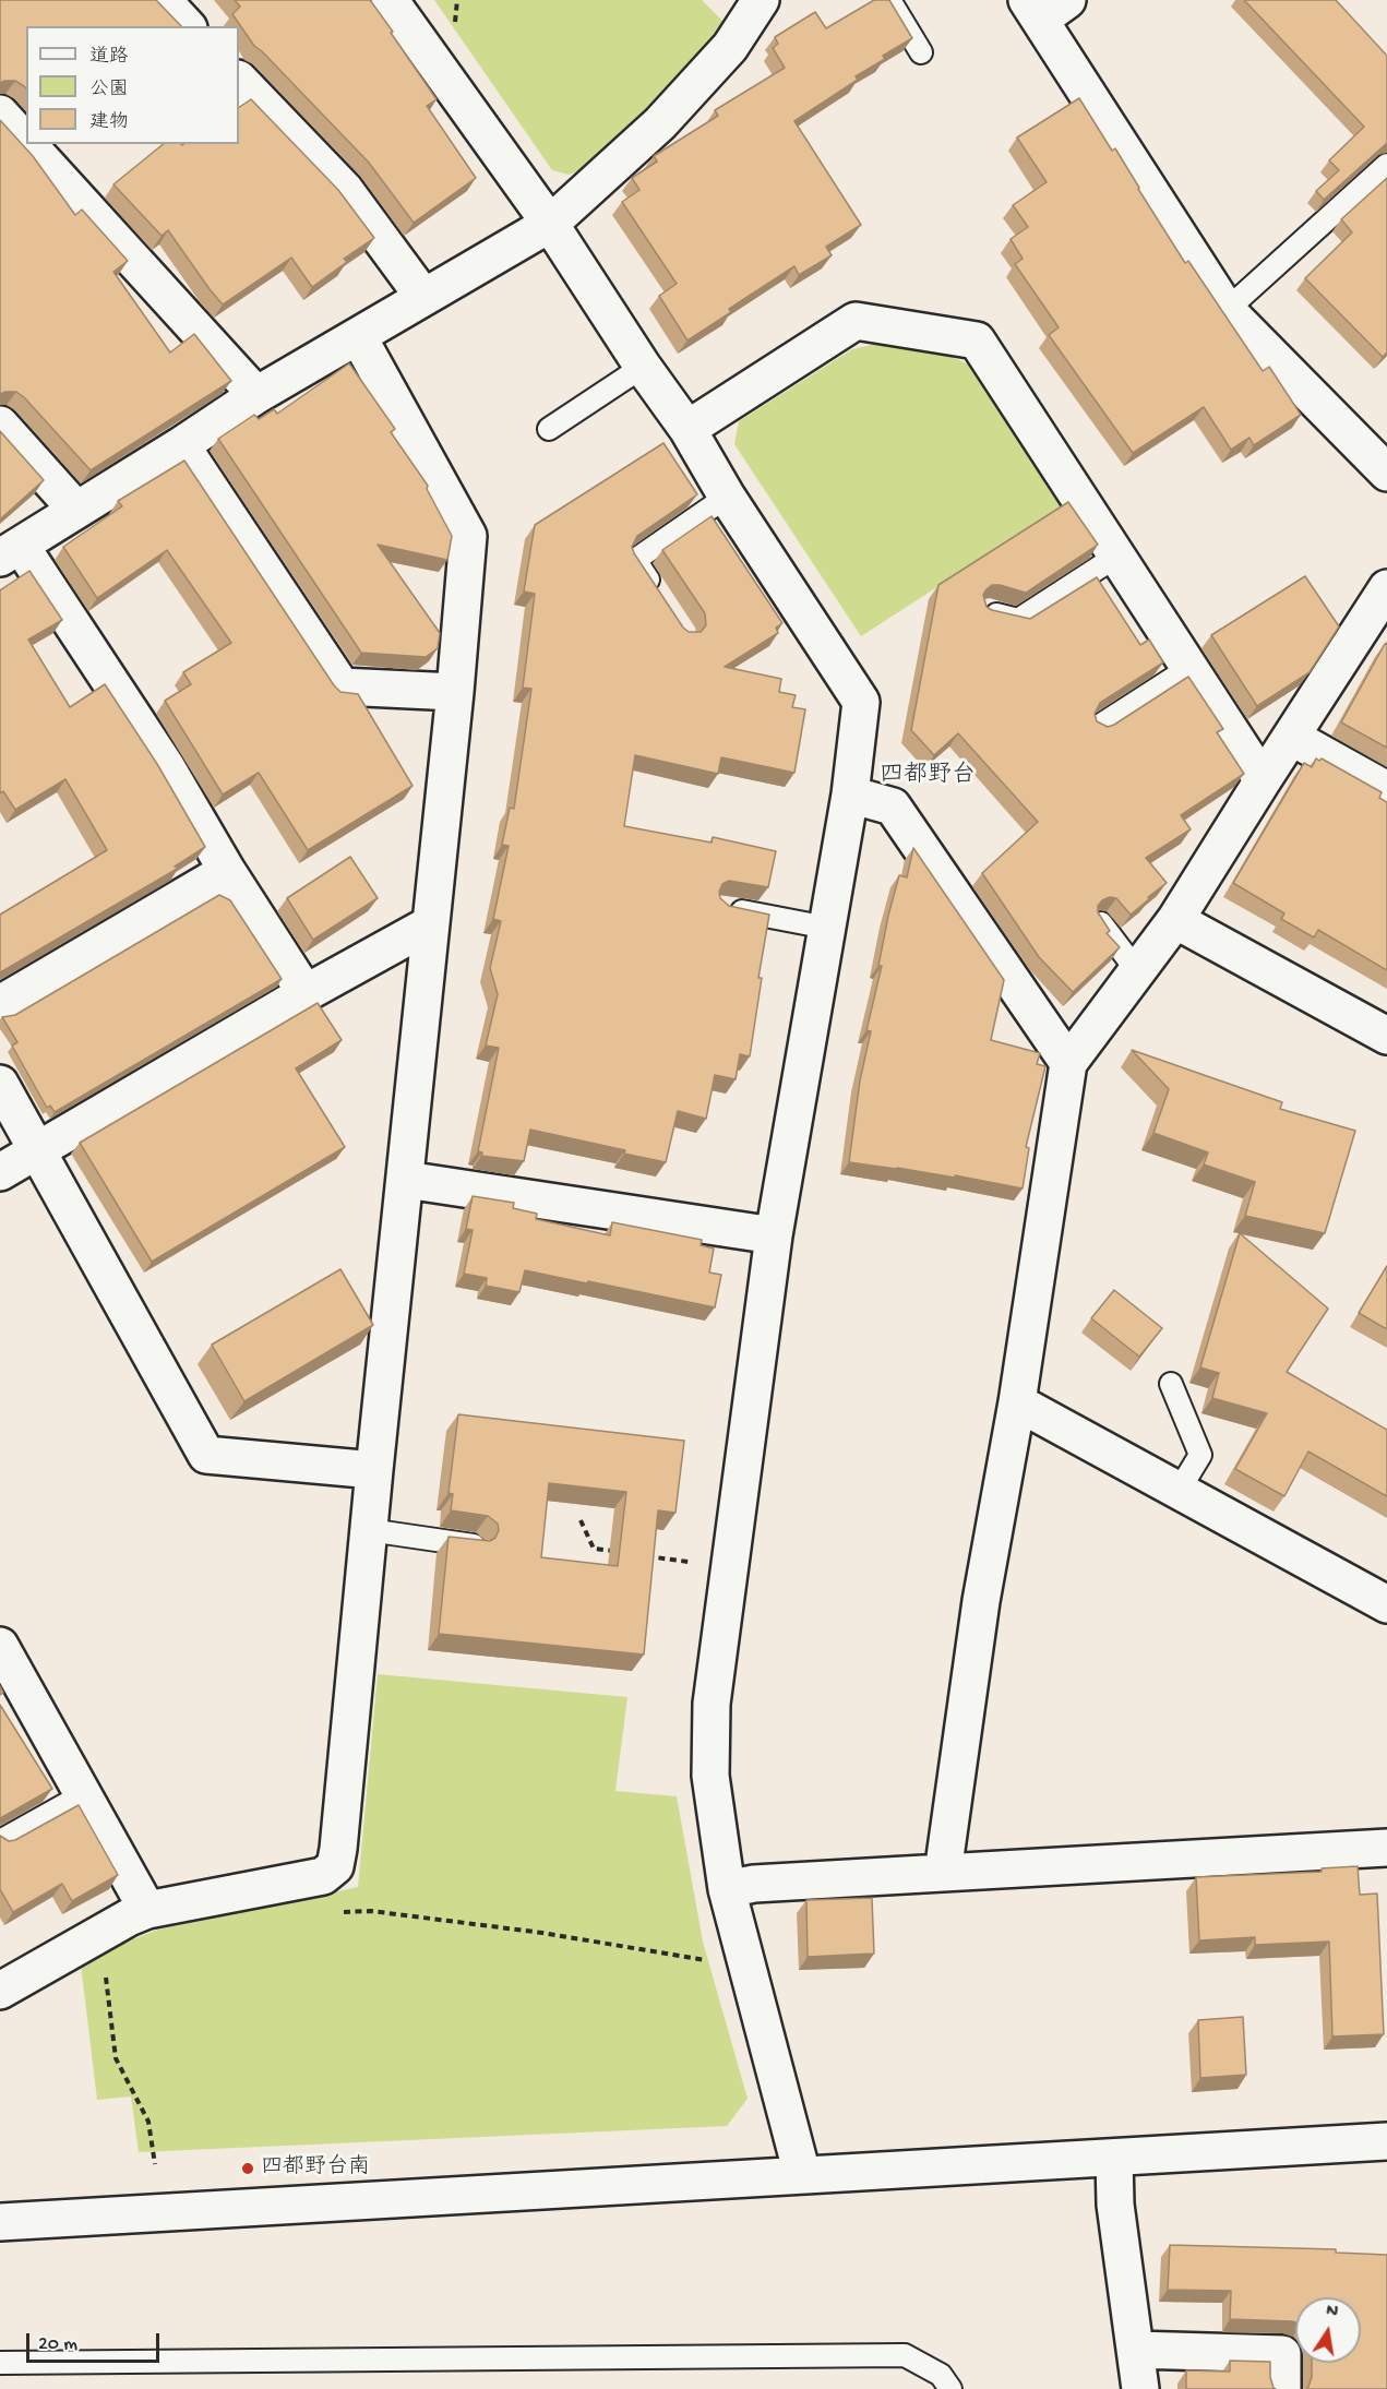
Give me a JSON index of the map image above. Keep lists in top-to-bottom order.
{
  "districts": ["四都野台"],
  "places": ["四都野台南"],
  "legend": ["道路", "公園", "建物"],
  "scale_bar": "20 m",
  "north": "top"
}
